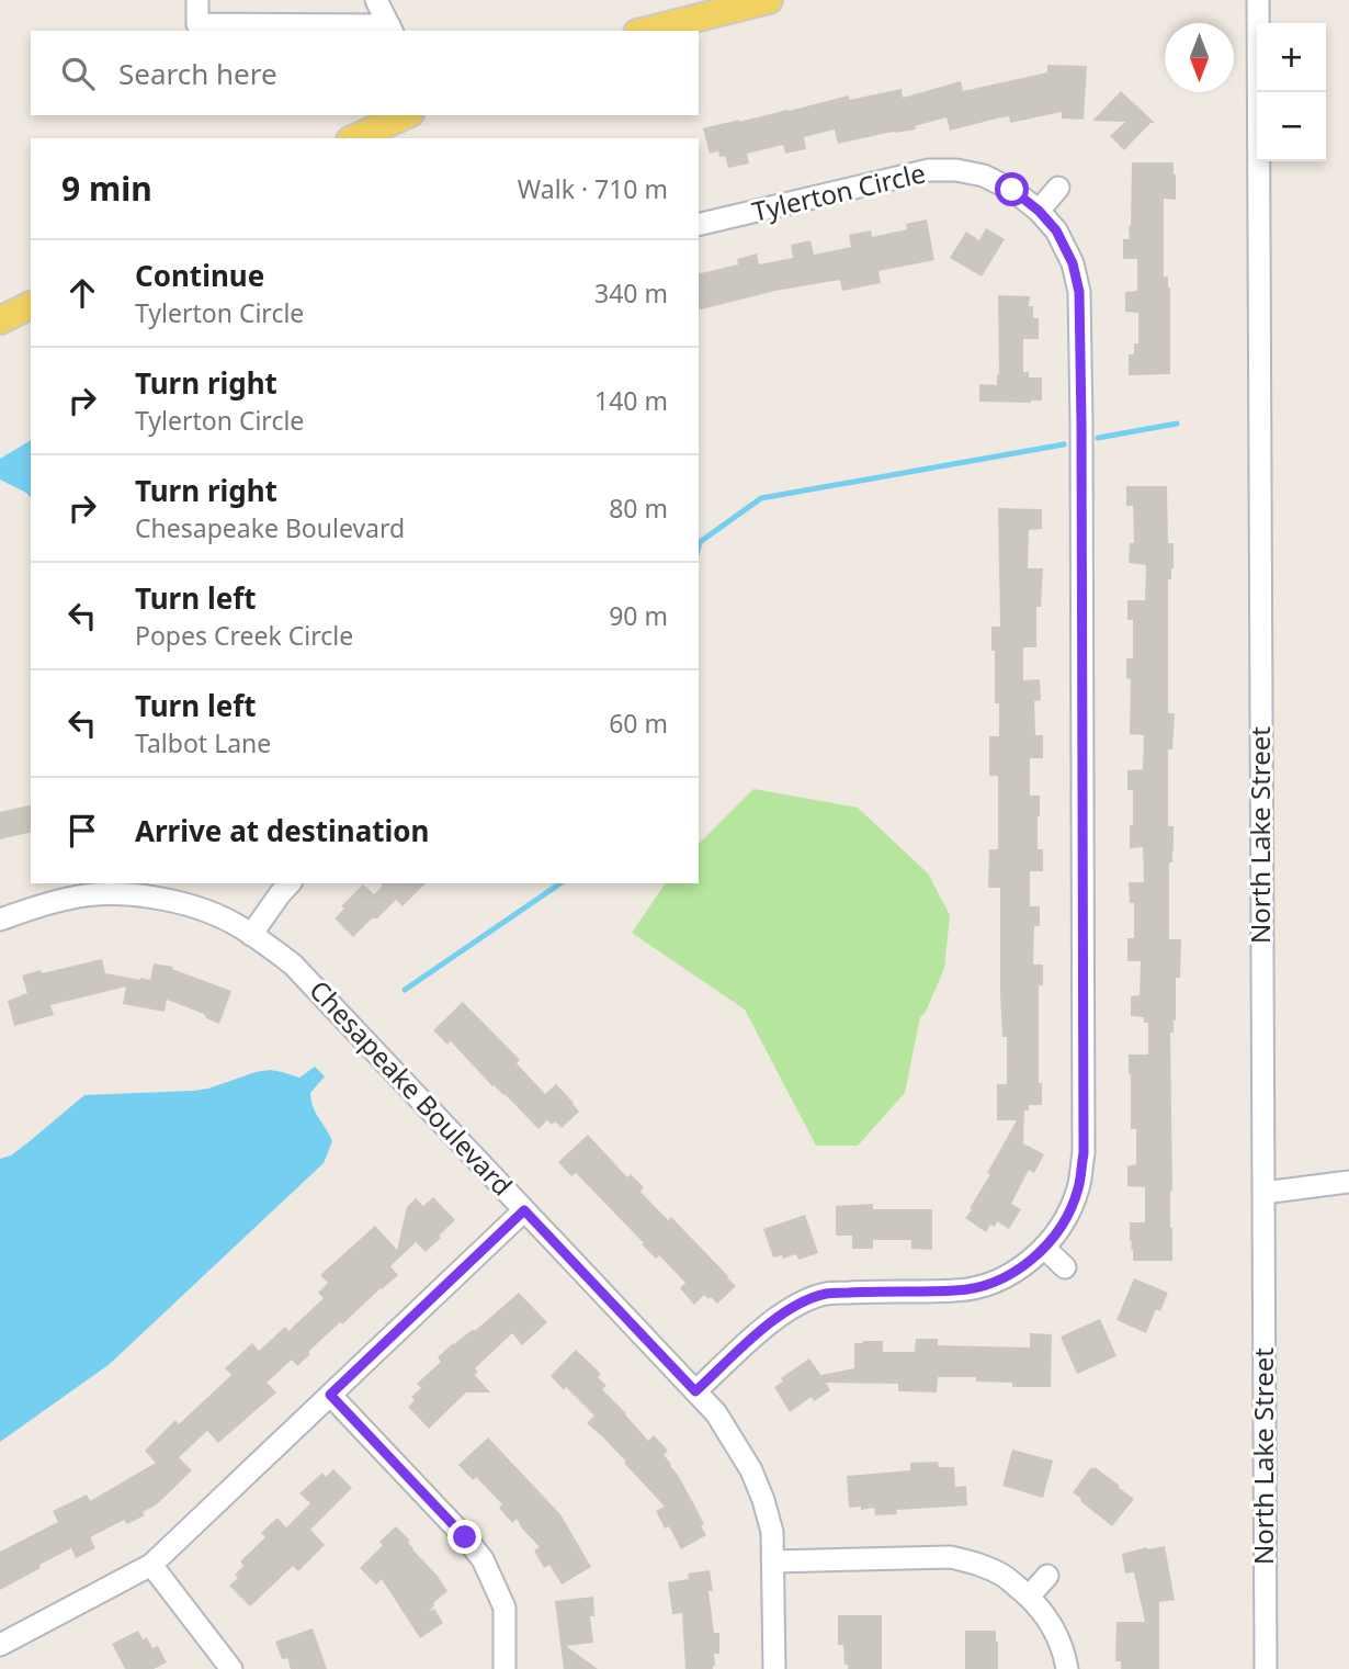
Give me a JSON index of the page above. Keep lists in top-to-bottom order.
{
  "streets": {
    "street": ["Tylerton Circle", "North Lake Street", "Chesapeake Boulevard"]
  },
  "crossings": [
    ["Tylerton Circle", "Chesapeake Boulevard"]
  ],
  "north": "bottom",
  "page": {
    "map_buttons": ["+", "−"],
    "search": "Search here",
    "heading": ["9 min", "Walk · 710 m"],
    "list": [
      ["Continue", "Tylerton Circle", "340 m"],
      ["Turn right", "Tylerton Circle", "140 m"],
      ["Turn right", "Chesapeake Boulevard", "80 m"],
      ["Turn left", "Popes Creek Circle", "90 m"],
      ["Turn left", "Talbot Lane", "60 m"],
      "Arrive at destination"
    ]
  }
}
